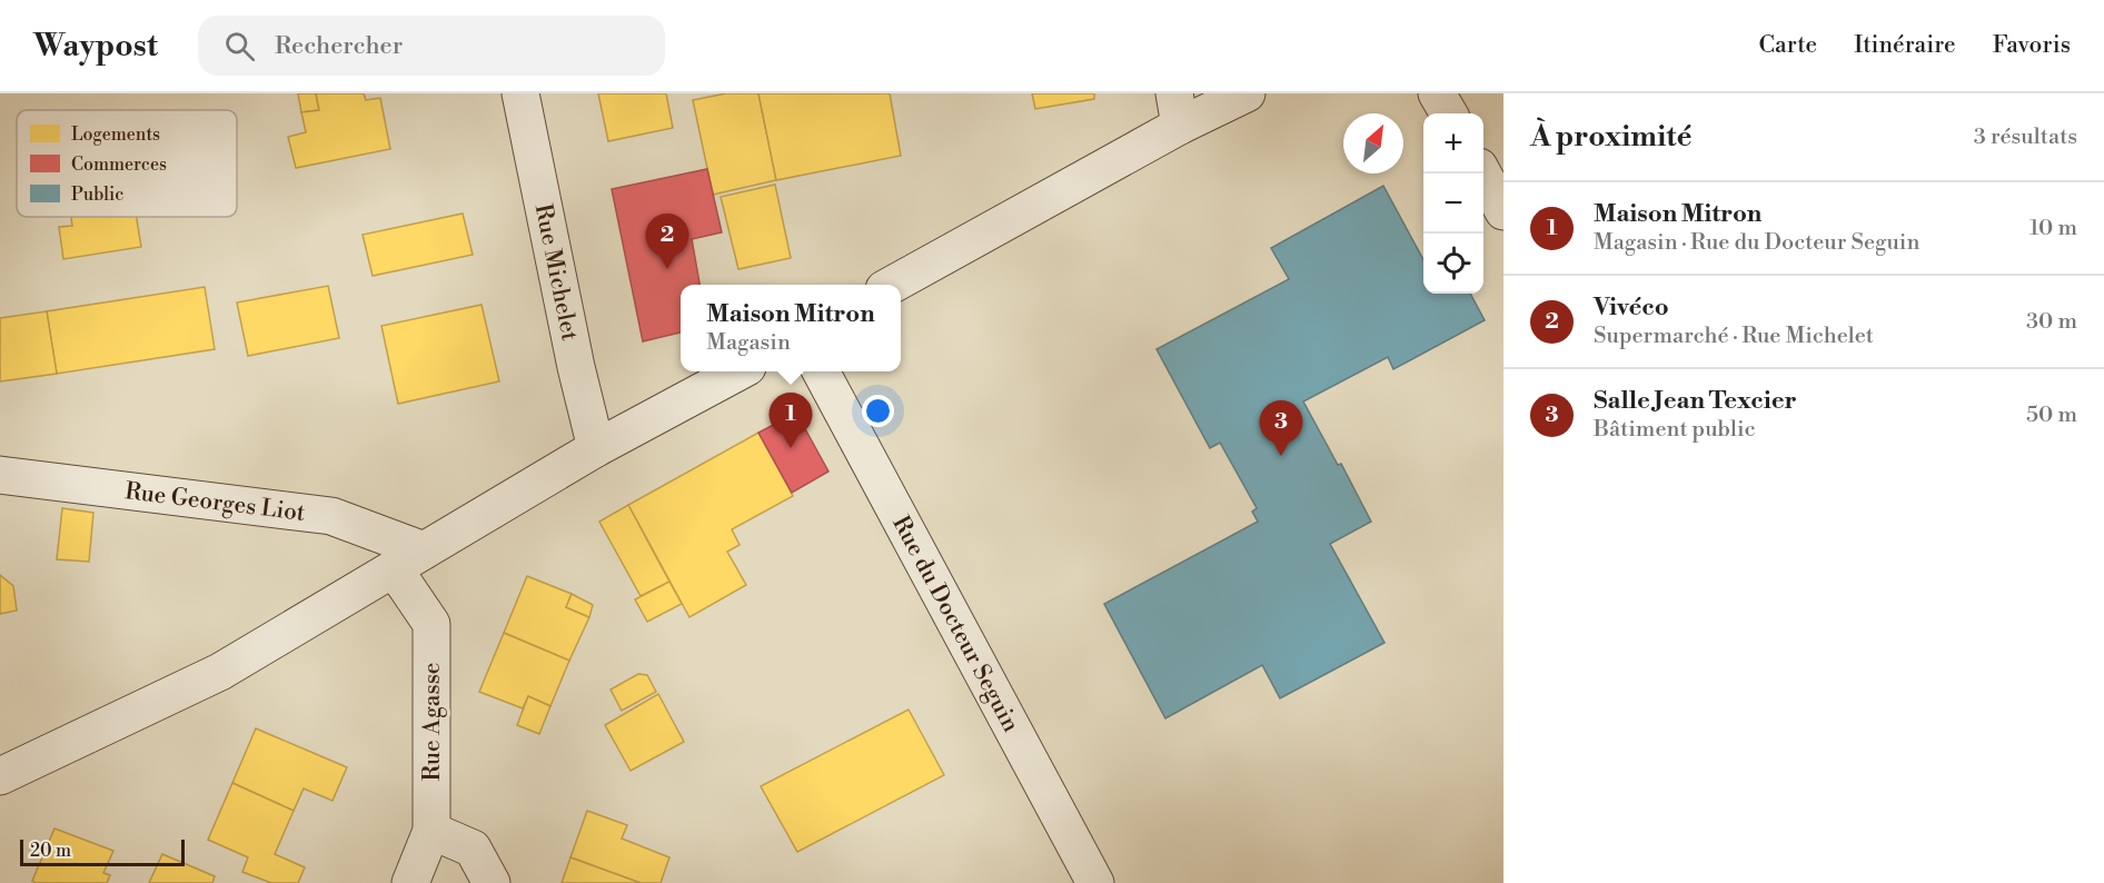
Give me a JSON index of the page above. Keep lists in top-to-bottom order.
{
  "streets": {
    "street": [
      "Rue Michelet",
      "Rue Georges Liot",
      "Rue du Docteur Seguin",
      "Rue Agasse"
    ]
  },
  "crossings": [
    ["Rue Georges Liot", "Rue Agasse"]
  ],
  "legend": ["Logements", "Commerces", "Public"],
  "scale_bar": "20 m",
  "north": "top right",
  "page": {
    "header": "Waypost",
    "search": "Rechercher",
    "nav": ["Carte", "Itinéraire", "Favoris"],
    "heading": ["À proximité", "3 résultats"],
    "map_buttons": ["+", "−"],
    "list": [
      {
        "mark": "1",
        "name": "Maison Mitron",
        "note": "Magasin · Rue du Docteur Seguin",
        "value": "10 m"
      },
      {
        "mark": "2",
        "name": "Vivéco",
        "note": "Supermarché · Rue Michelet",
        "value": "30 m"
      },
      {
        "mark": "3",
        "name": "Salle Jean Texcier",
        "note": "Bâtiment public",
        "value": "50 m"
      }
    ],
    "pins": ["2", "1", "3"],
    "popup": ["Maison Mitron", "Magasin"],
    "scale": "20 m"
  }
}
